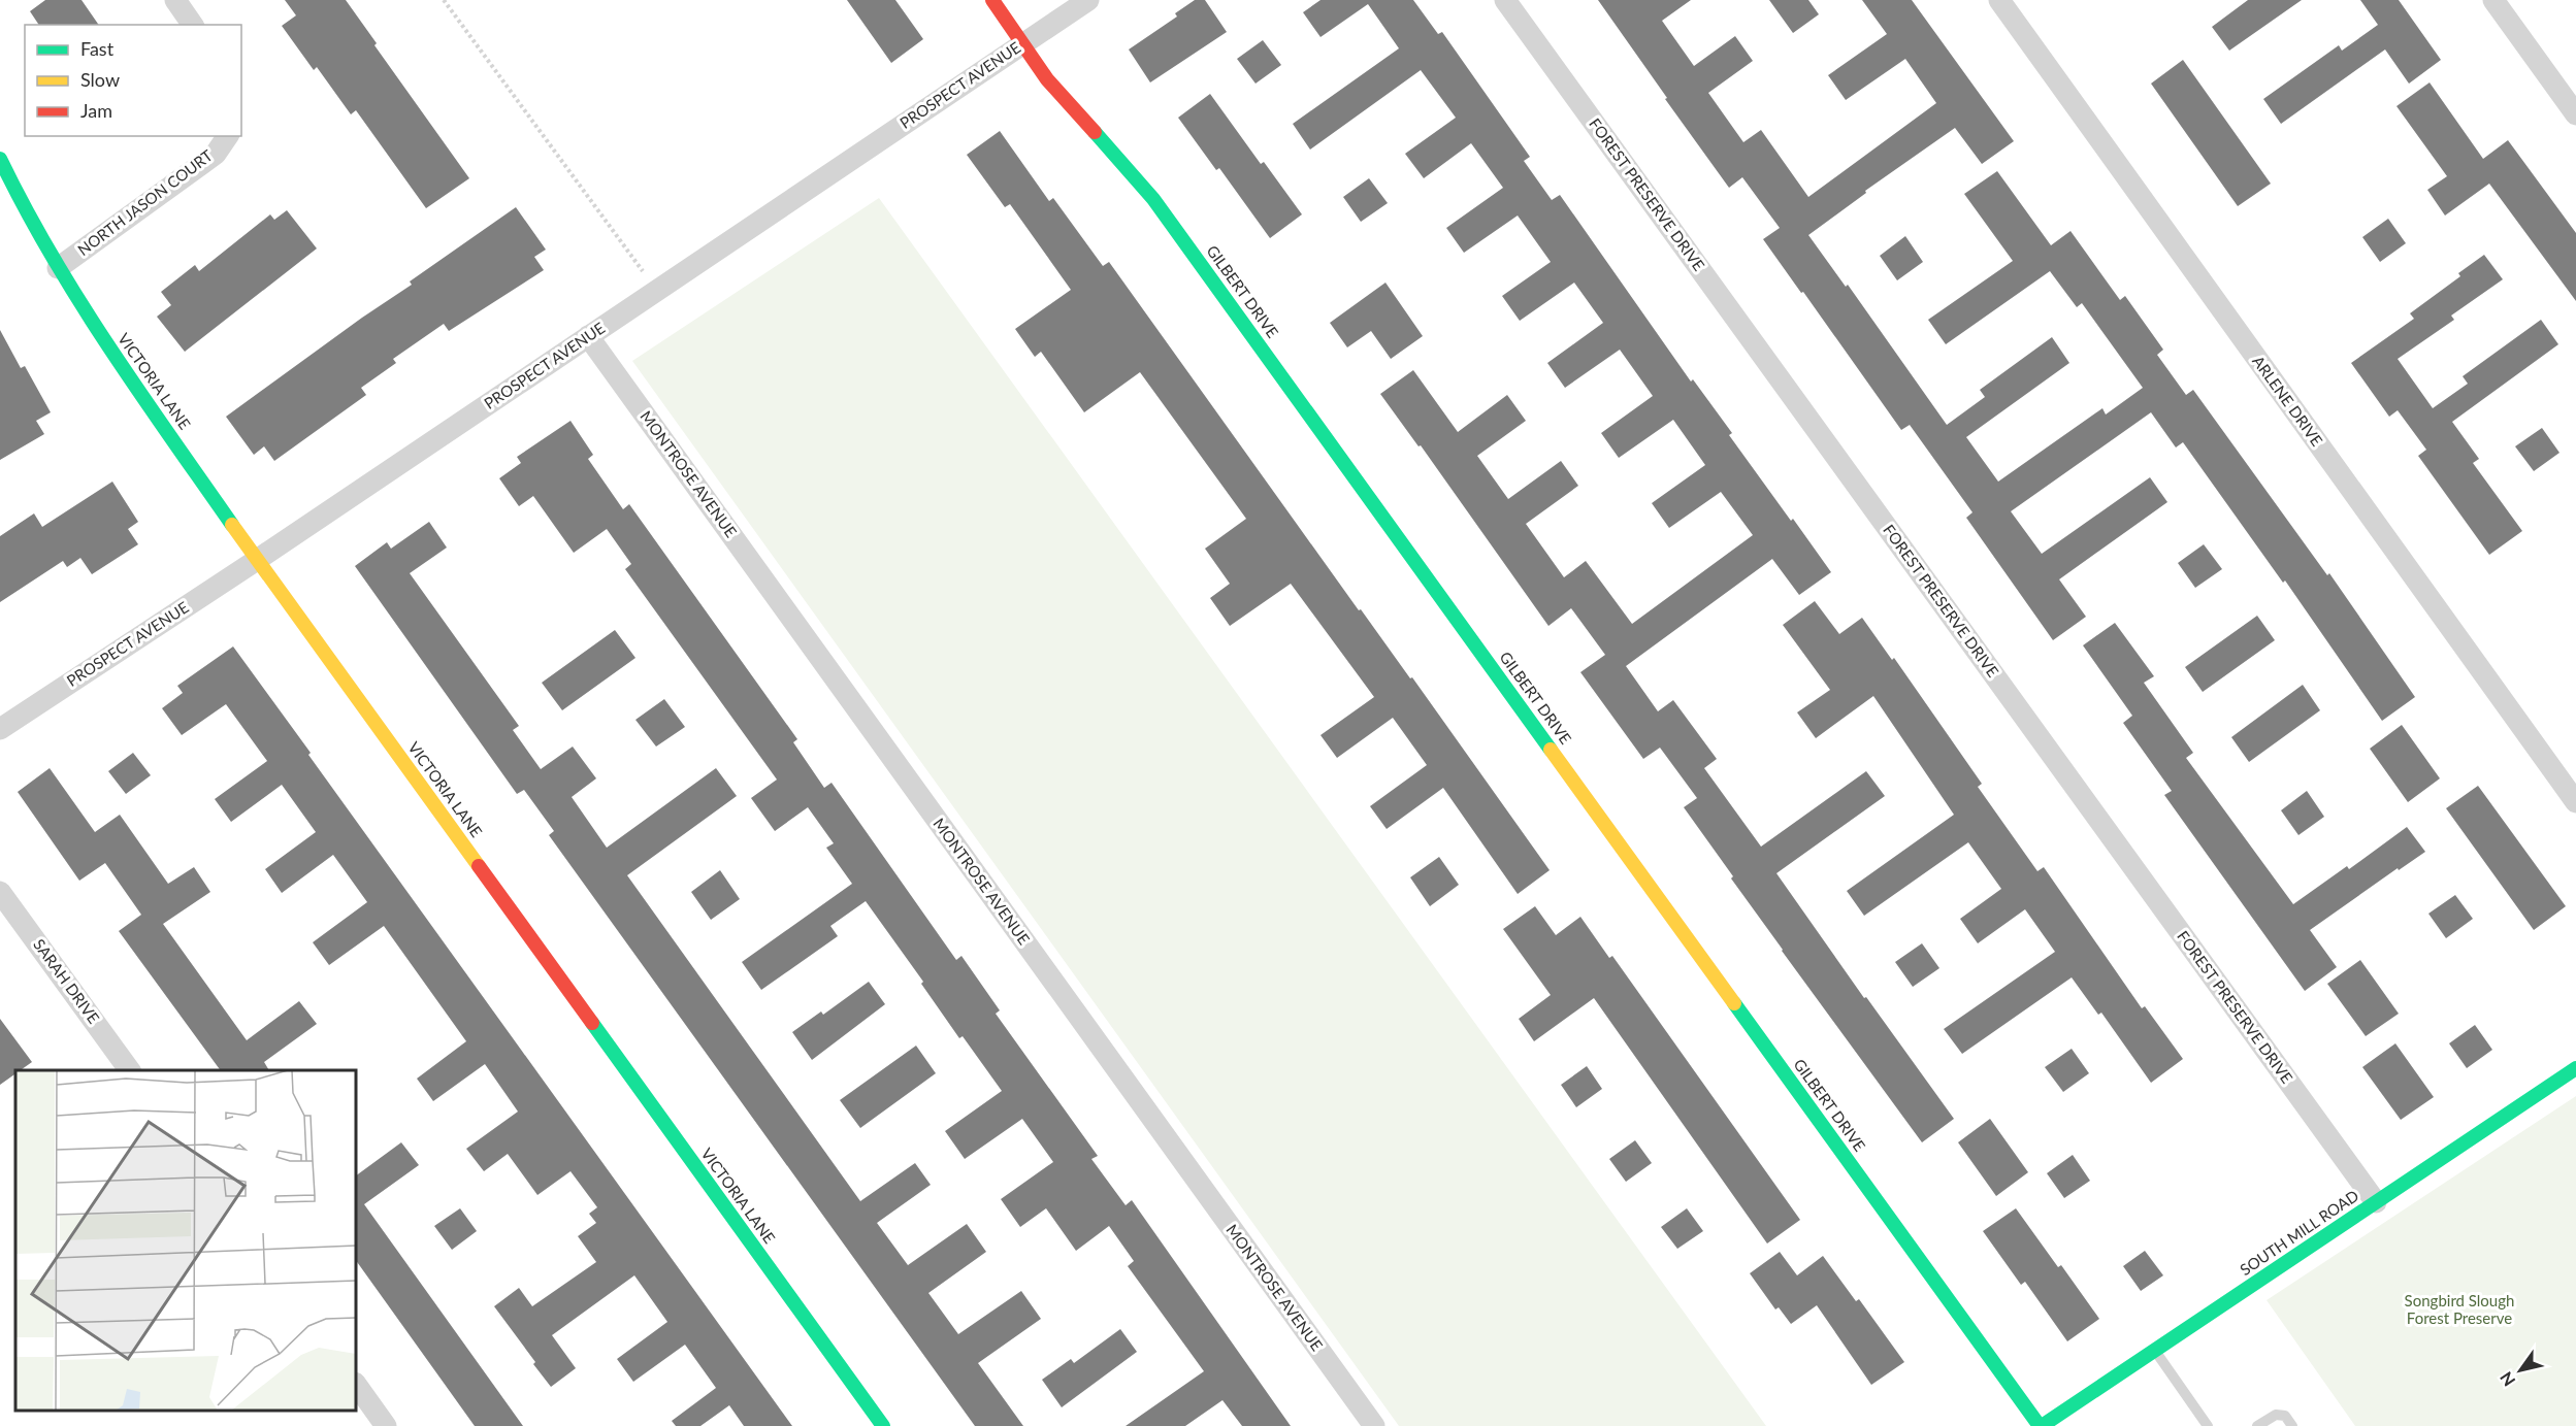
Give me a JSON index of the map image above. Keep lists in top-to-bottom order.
{
  "streets": {
    "street": [
      "PROSPECT AVENUE",
      "FOREST PRESERVE DRIVE",
      "NORTH JASON COURT",
      "GILBERT DRIVE",
      "VICTORIA LANE",
      "ARLENE DRIVE",
      "MONTROSE AVENUE",
      "SARAH DRIVE",
      "SOUTH MILL ROAD"
    ]
  },
  "crossings": [
    ["PROSPECT AVENUE", "GILBERT DRIVE"],
    ["PROSPECT AVENUE", "VICTORIA LANE"],
    ["PROSPECT AVENUE", "MONTROSE AVENUE"],
    ["FOREST PRESERVE DRIVE", "SOUTH MILL ROAD"],
    ["NORTH JASON COURT", "VICTORIA LANE"],
    ["GILBERT DRIVE", "SOUTH MILL ROAD"]
  ],
  "parks": ["Songbird Slough Forest Preserve"],
  "legend": ["Fast", "Slow", "Jam"],
  "north": "bottom left"
}
